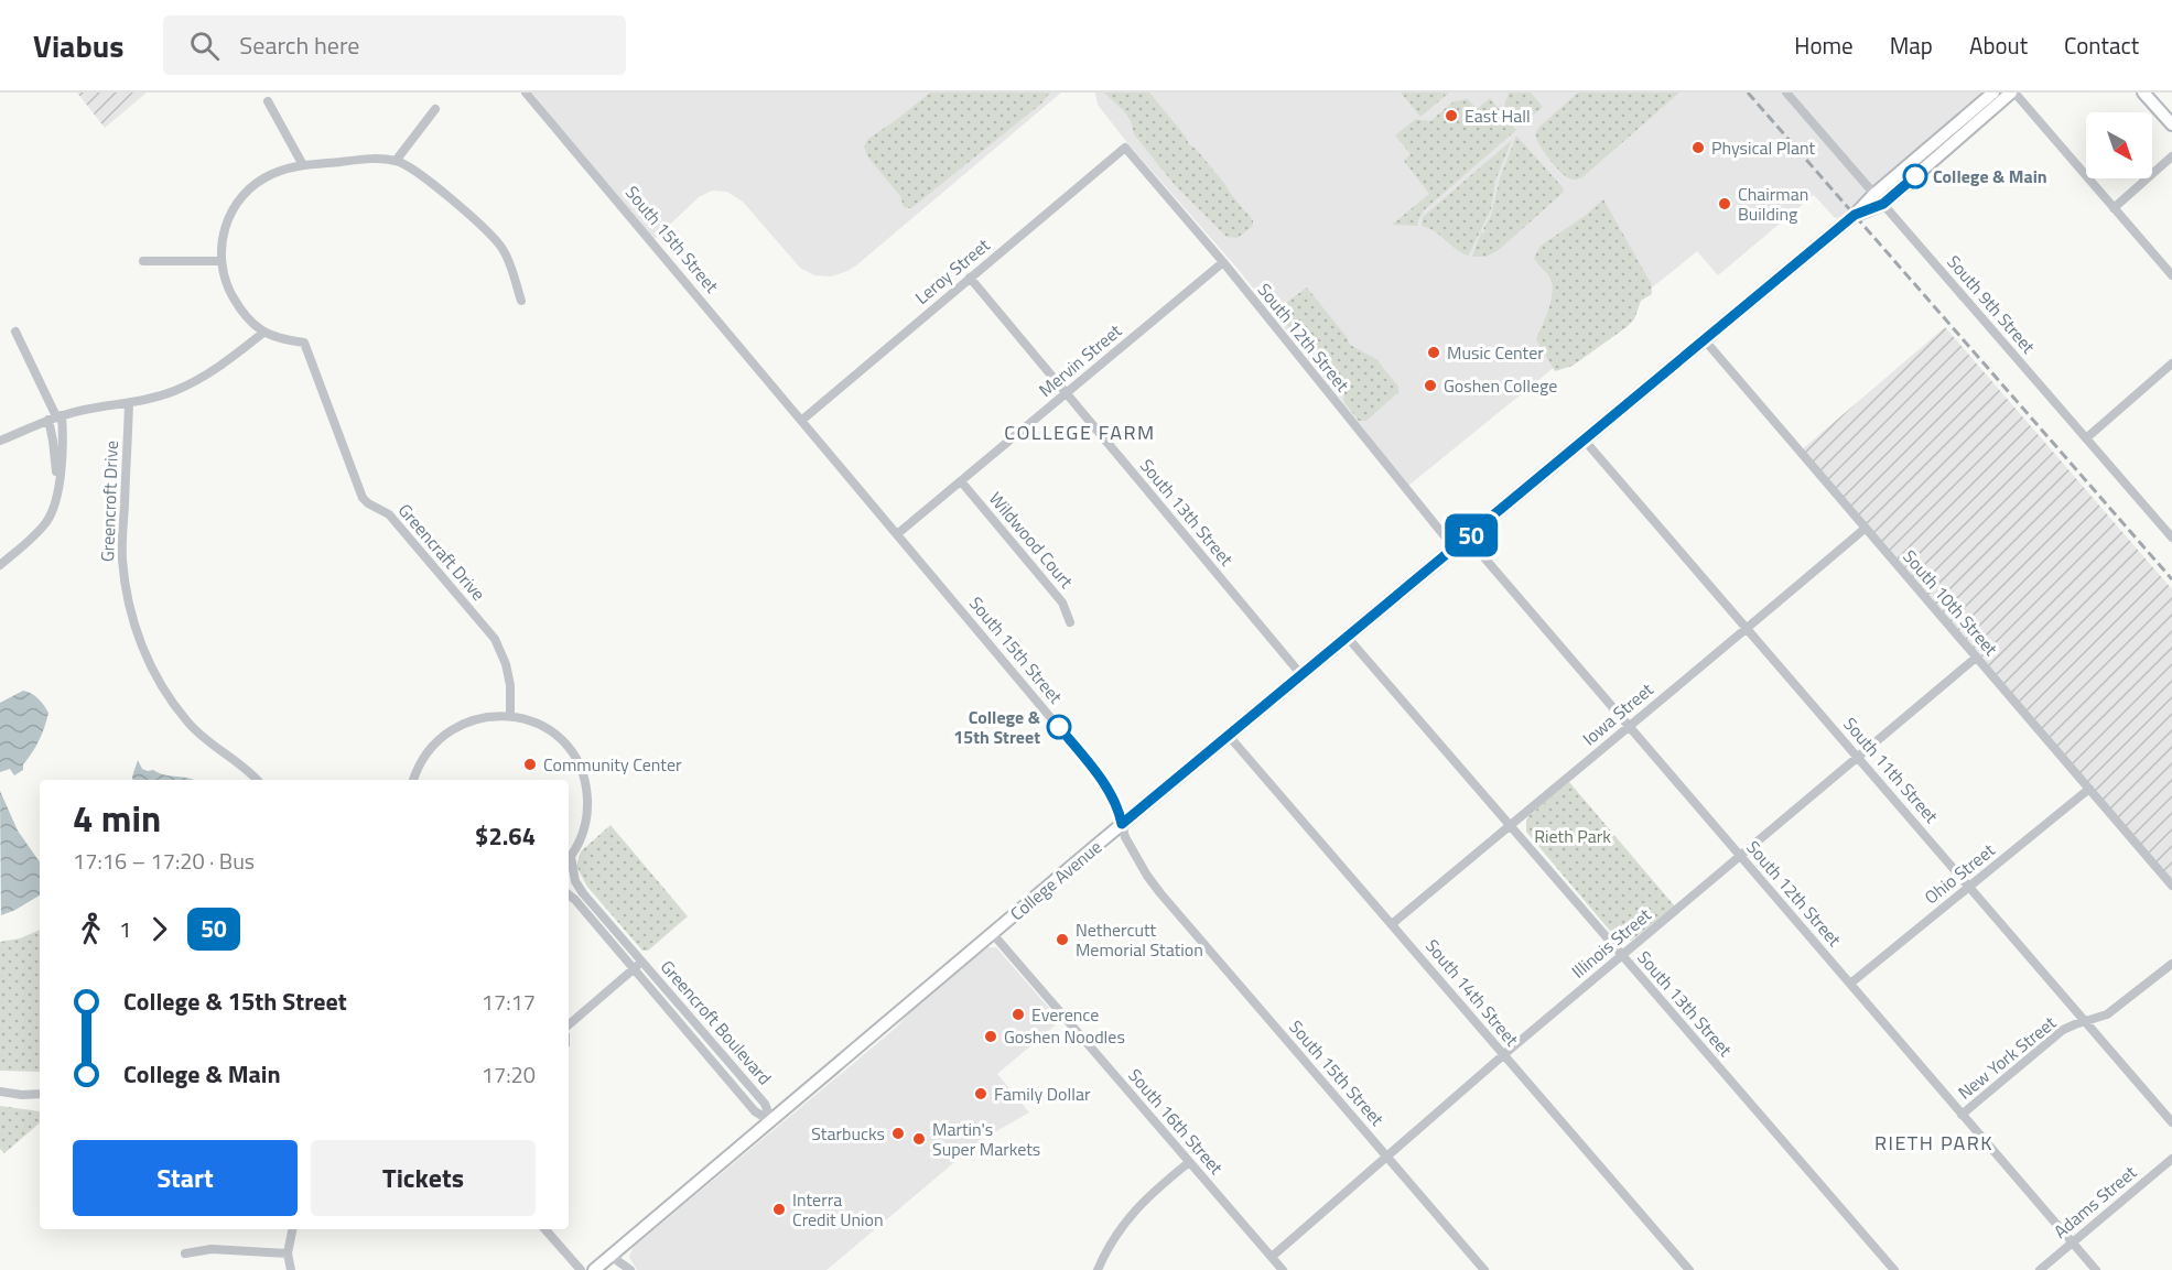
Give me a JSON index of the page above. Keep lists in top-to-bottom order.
{
  "streets": {
    "main road": ["College Avenue"],
    "street": [
      "South 15th Street",
      "Leroy Street",
      "South 9th Street",
      "South 12th Street",
      "Mervin Street",
      "Greencroft Drive",
      "South 13th Street",
      "Wildwood Court",
      "Greencraft Drive",
      "South 10th Street",
      "Iowa Street",
      "South 11th Street",
      "Ohio Street",
      "Illinois Street",
      "South 14th Street",
      "Greencroft Boulevard",
      "New York Street",
      "South 16th Street",
      "Adams Street"
    ]
  },
  "crossings": [
    ["South 15th Street", "Leroy Street"],
    ["South 15th Street", "Mervin Street"],
    ["South 15th Street", "College Avenue"],
    ["South 15th Street", "Illinois Street"],
    ["Leroy Street", "South 12th Street"],
    ["Leroy Street", "South 13th Street"],
    ["South 9th Street", "College Avenue"],
    ["South 12th Street", "Mervin Street"],
    ["South 12th Street", "Iowa Street"],
    ["South 12th Street", "Ohio Street"],
    ["South 12th Street", "College Avenue"],
    ["South 12th Street", "Illinois Street"],
    ["South 12th Street", "New York Street"],
    ["South 12th Street", "Adams Street"],
    ["Mervin Street", "South 13th Street"],
    ["Mervin Street", "Wildwood Court"],
    ["South 13th Street", "Iowa Street"],
    ["South 13th Street", "College Avenue"],
    ["South 13th Street", "Illinois Street"],
    ["Greencraft Drive", "Greencroft Boulevard"],
    ["South 10th Street", "Iowa Street"],
    ["South 10th Street", "Ohio Street"],
    ["South 10th Street", "College Avenue"],
    ["South 10th Street", "Illinois Street"],
    ["Iowa Street", "South 11th Street"],
    ["Iowa Street", "South 14th Street"],
    ["South 11th Street", "Ohio Street"],
    ["South 11th Street", "College Avenue"],
    ["South 11th Street", "Illinois Street"],
    ["South 11th Street", "New York Street"],
    ["College Avenue", "South 14th Street"],
    ["College Avenue", "Greencroft Boulevard"],
    ["College Avenue", "South 16th Street"],
    ["Illinois Street", "South 14th Street"],
    ["Illinois Street", "South 16th Street"]
  ],
  "districts": ["COLLEGE FARM", "RIETH PARK"],
  "parks": ["Rieth Park"],
  "places": [
    "East Hall",
    "Physical Plant",
    "College & Main",
    "Chairman Building",
    "Music Center",
    "Goshen College",
    "College & 15th Street",
    "Community Center",
    "Nethercutt Memorial Station",
    "Everence",
    "Goshen Noodles",
    "Family Dollar",
    "Starbucks",
    "Martin's Super Markets",
    "Interra Credit Union"
  ],
  "lines": ["bus line 50"],
  "north": "bottom right",
  "page": {
    "header": "Viabus",
    "search": "Search here",
    "nav": [
      "Home",
      "Map",
      "About",
      "Contact"
    ],
    "on_map": "50",
    "heading": ["4 min", "17:16 – 17:20 · Bus", "$2.64"],
    "legs": ["1", "50"],
    "list": [
      {
        "name": "College & 15th Street",
        "value": "17:17"
      },
      {
        "name": "College & Main",
        "value": "17:20"
      }
    ],
    "buttons": ["Start", "Tickets"]
  }
}
